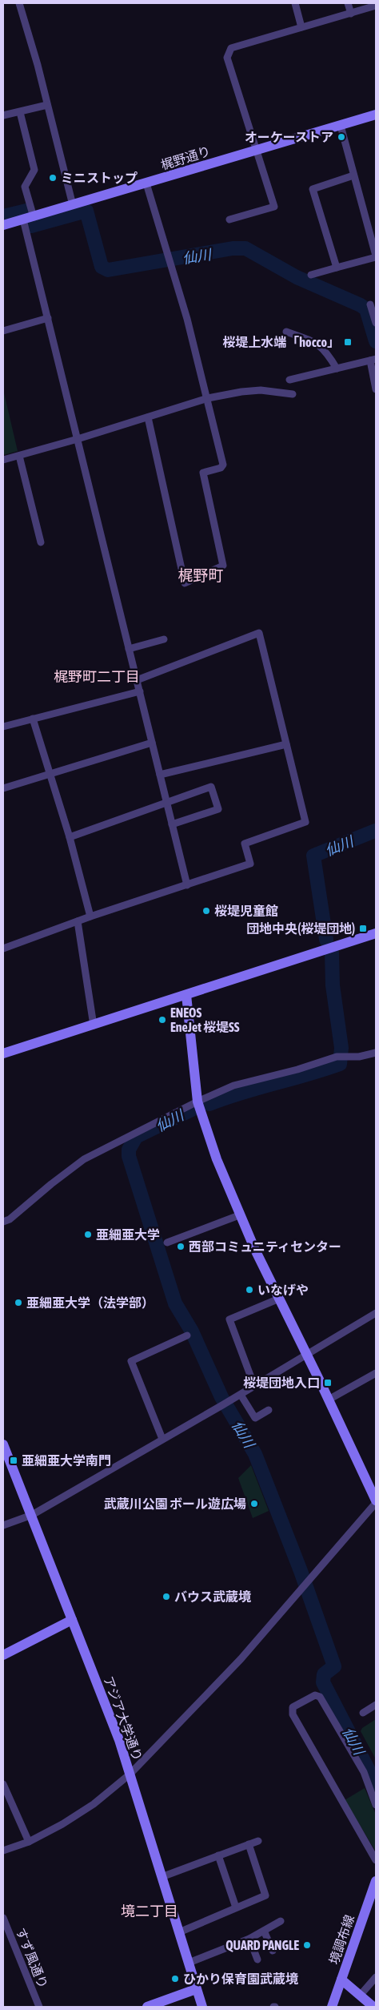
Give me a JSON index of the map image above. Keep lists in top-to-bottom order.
{
  "streets": {
    "street": [
      "梶野通り",
      "アジア大学通り",
      "境調布線",
      "すず風通り"
    ]
  },
  "districts": ["梶野町", "梶野町二丁目", "境二丁目"],
  "water": ["仙川"],
  "places": {
    "other": [
      "オーケーストア",
      "ミニストップ",
      "桜堤児童館",
      "ENEOS EneJet 桜堤SS",
      "亜細亜大学",
      "西部コミュニティセンター",
      "いなげや",
      "亜細亜大学（法学部）",
      "武蔵川公園 ボール遊広場",
      "バウス武蔵境",
      "QUARD PANGLE",
      "ひかり保育園武蔵境"
    ],
    "transit": [
      "桜堤上水端「hocco」",
      "団地中央(桜堤団地)",
      "桜堤団地入口",
      "亜細亜大学南門"
    ]
  }
}
